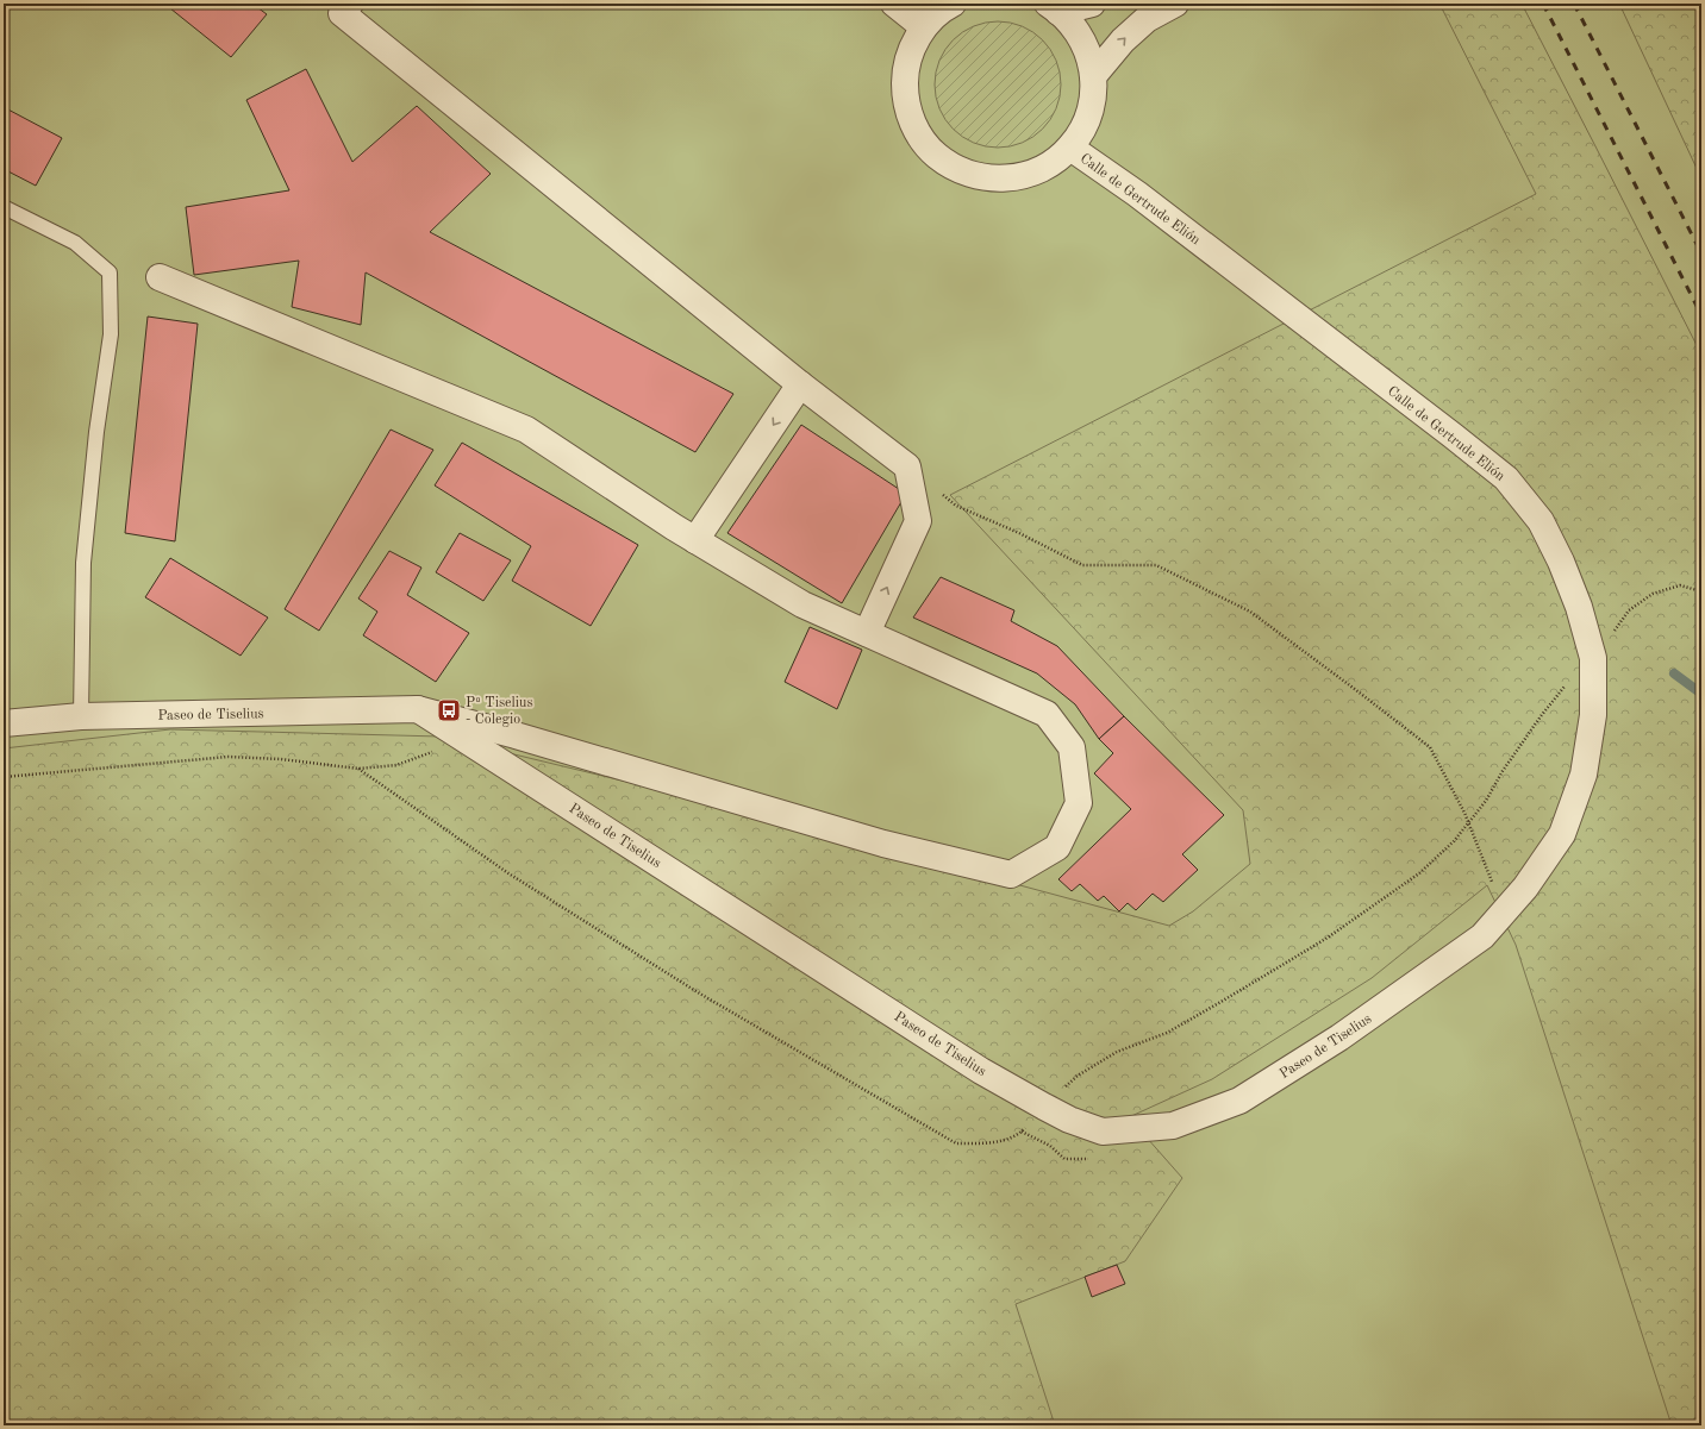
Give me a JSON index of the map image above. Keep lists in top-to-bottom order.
{
  "streets": {
    "street": ["Calle de Gertrude Elión", "Paseo de Tiselius"]
  },
  "crossings": [
    ["Calle de Gertrude Elión", "Paseo de Tiselius"]
  ],
  "places": {
    "bus stop": ["Pº Tiselius - Colegio"]
  }
}
